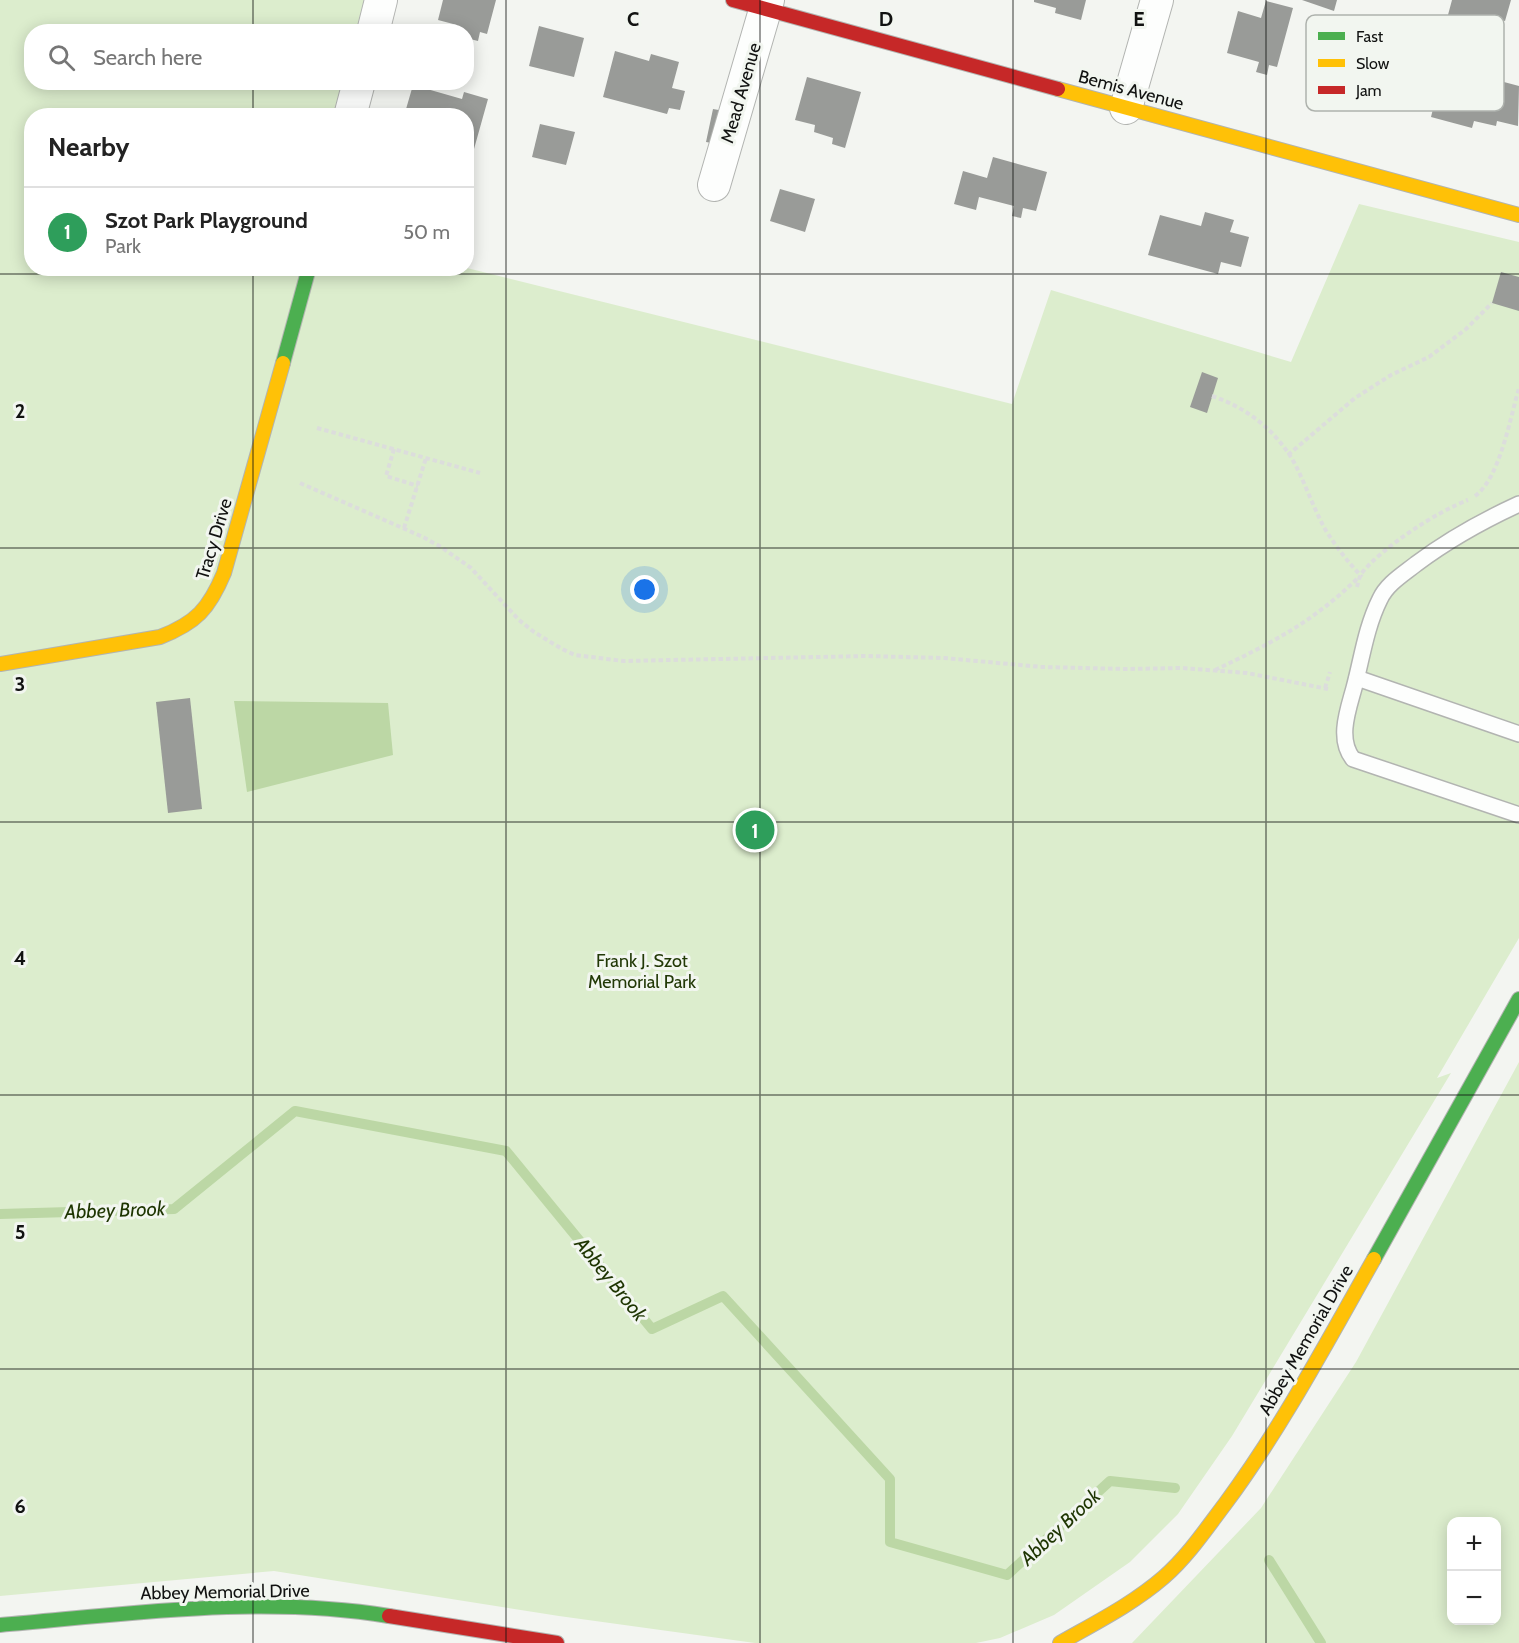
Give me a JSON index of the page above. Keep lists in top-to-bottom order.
{
  "streets": {
    "street": [
      "Bemis Avenue",
      "Mead Avenue",
      "Tracy Drive",
      "Abbey Memorial Drive"
    ]
  },
  "crossings": [
    ["Bemis Avenue", "Mead Avenue"]
  ],
  "water": ["Abbey Brook"],
  "parks": ["Frank J. Szot Memorial Park"],
  "legend": ["Fast", "Slow", "Jam"],
  "page": {
    "search": "Search here",
    "heading": "Nearby",
    "list": [
      {
        "mark": "1",
        "name": "Szot Park Playground",
        "note": "Park",
        "value": "50 m"
      }
    ],
    "pins": "1",
    "map_buttons": ["+", "−"]
  },
  "grid": {
    "columns": ["C", "D", "E"],
    "rows": [
      "2",
      "3",
      "4",
      "5",
      "6"
    ]
  }
}
